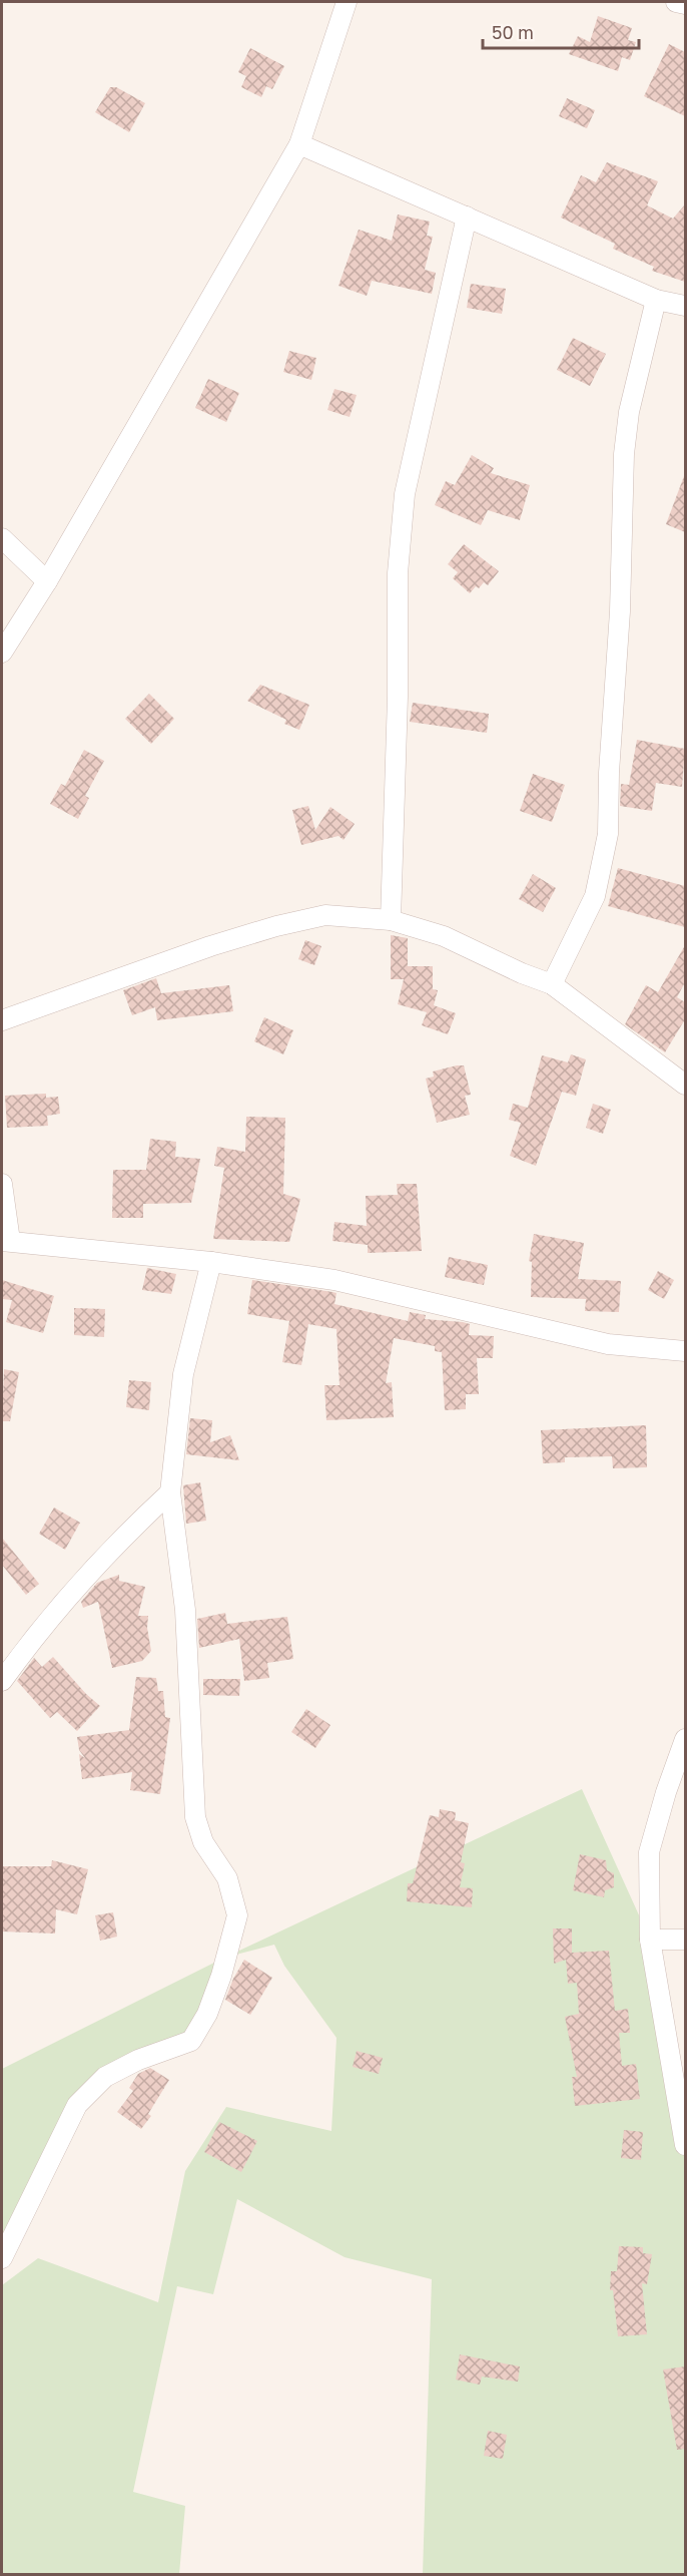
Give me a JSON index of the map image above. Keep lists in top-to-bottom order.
{
  "scale_bar": "50 m"
}
